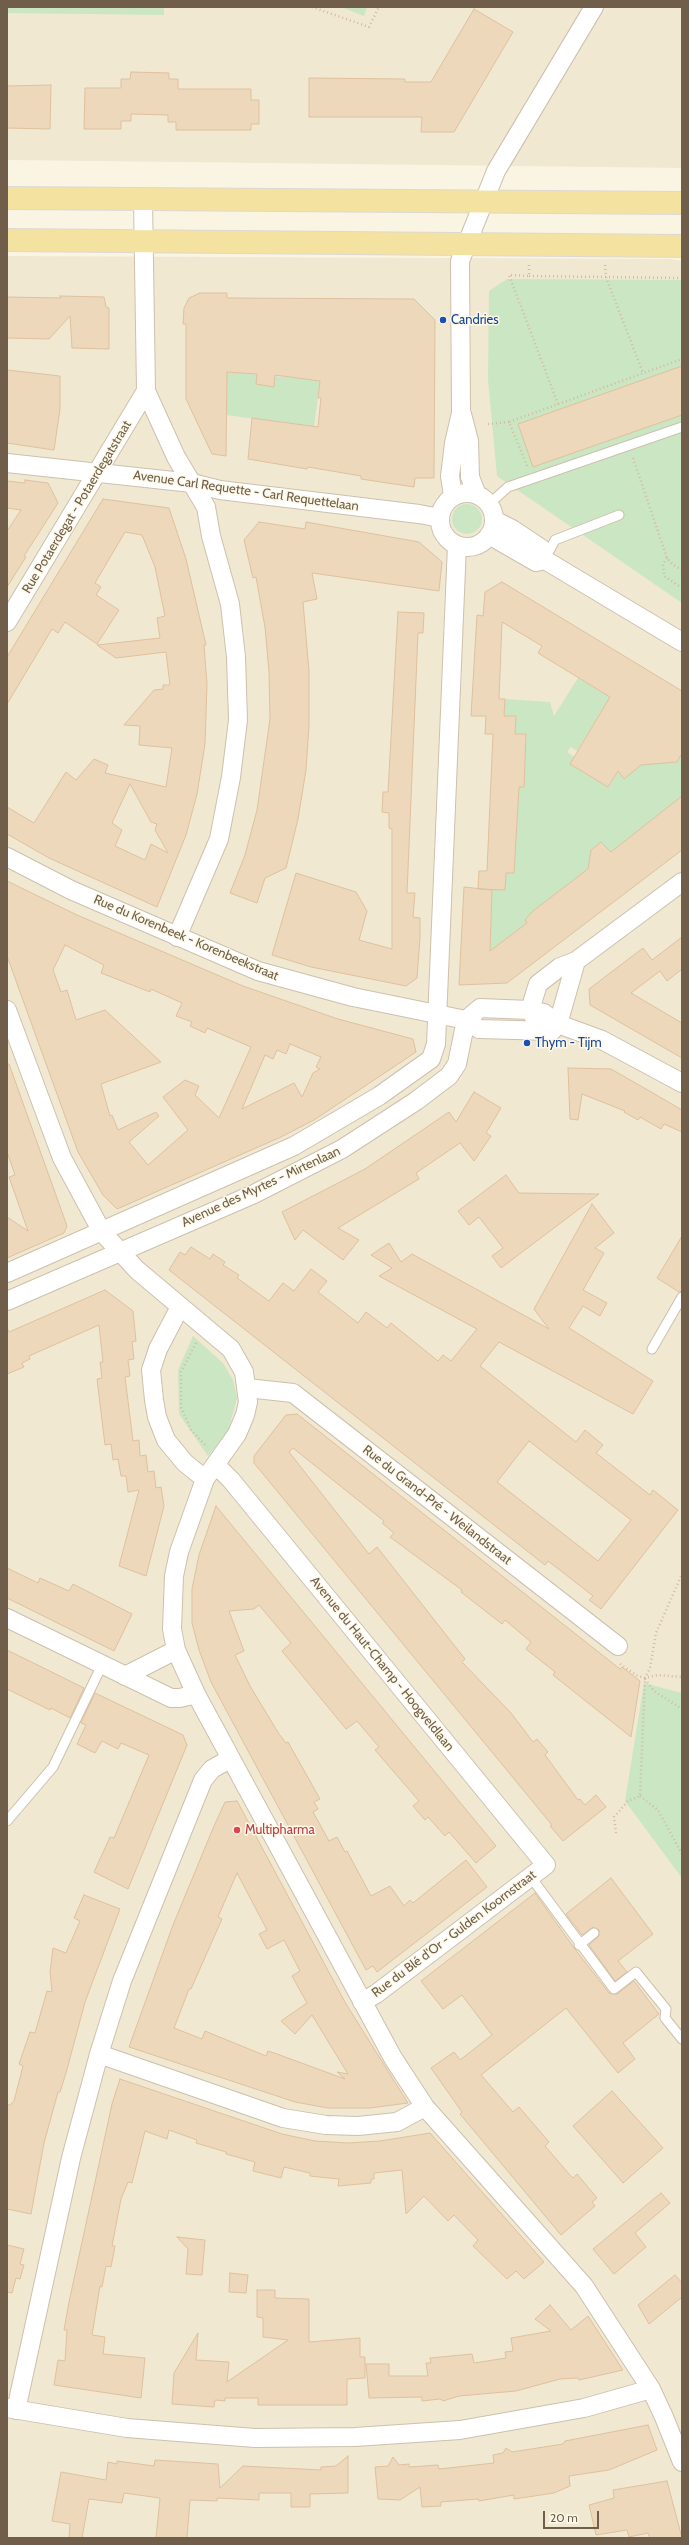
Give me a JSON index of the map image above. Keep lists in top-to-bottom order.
{
  "streets": {
    "street": [
      "Avenue Carl Requette - Carl Requettelaan",
      "Rue Potaerdegat - Potaerdegatstraat",
      "Rue du Korenbeek - Korenbeekstraat",
      "Avenue des Myrtes - Mirtenlaan",
      "Rue du Grand-Pré - Weilandstraat",
      "Avenue du Haut-Champ - Hoogveldlaan",
      "Rue du Blé d'Or - Gulden Koornstraat"
    ]
  },
  "crossings": [
    ["Avenue Carl Requette - Carl Requettelaan", "Rue Potaerdegat - Potaerdegatstraat"],
    ["Avenue Carl Requette - Carl Requettelaan", "Avenue des Myrtes - Mirtenlaan"],
    ["Rue du Korenbeek - Korenbeekstraat", "Avenue des Myrtes - Mirtenlaan"],
    ["Avenue du Haut-Champ - Hoogveldlaan", "Rue du Blé d'Or - Gulden Koornstraat"]
  ],
  "places": ["Candries", "Thym - Tijm", "Multipharma"],
  "scale_bar": "20 m"
}
